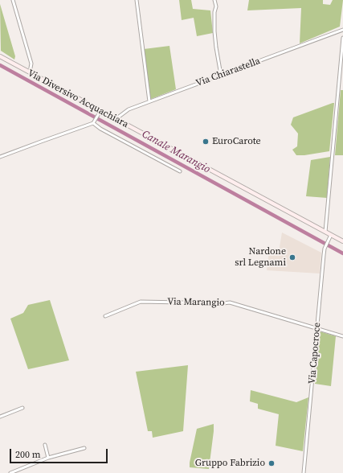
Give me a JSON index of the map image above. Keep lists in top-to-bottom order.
{
  "streets": {
    "main road": ["Via Diversivo Acquachiara"],
    "street": ["Via Chiarastella", "Via Marangio", "Via Capocroce"]
  },
  "crossings": [
    ["Via Chiarastella", "Via Diversivo Acquachiara"],
    ["Via Diversivo Acquachiara", "Via Capocroce"],
    ["Via Marangio", "Via Capocroce"]
  ],
  "water": ["Canale Marangio"],
  "places": ["EuroCarote", "Nardone srl Legnami", "Gruppo Fabrizio"],
  "scale_bar": "200 m"
}
